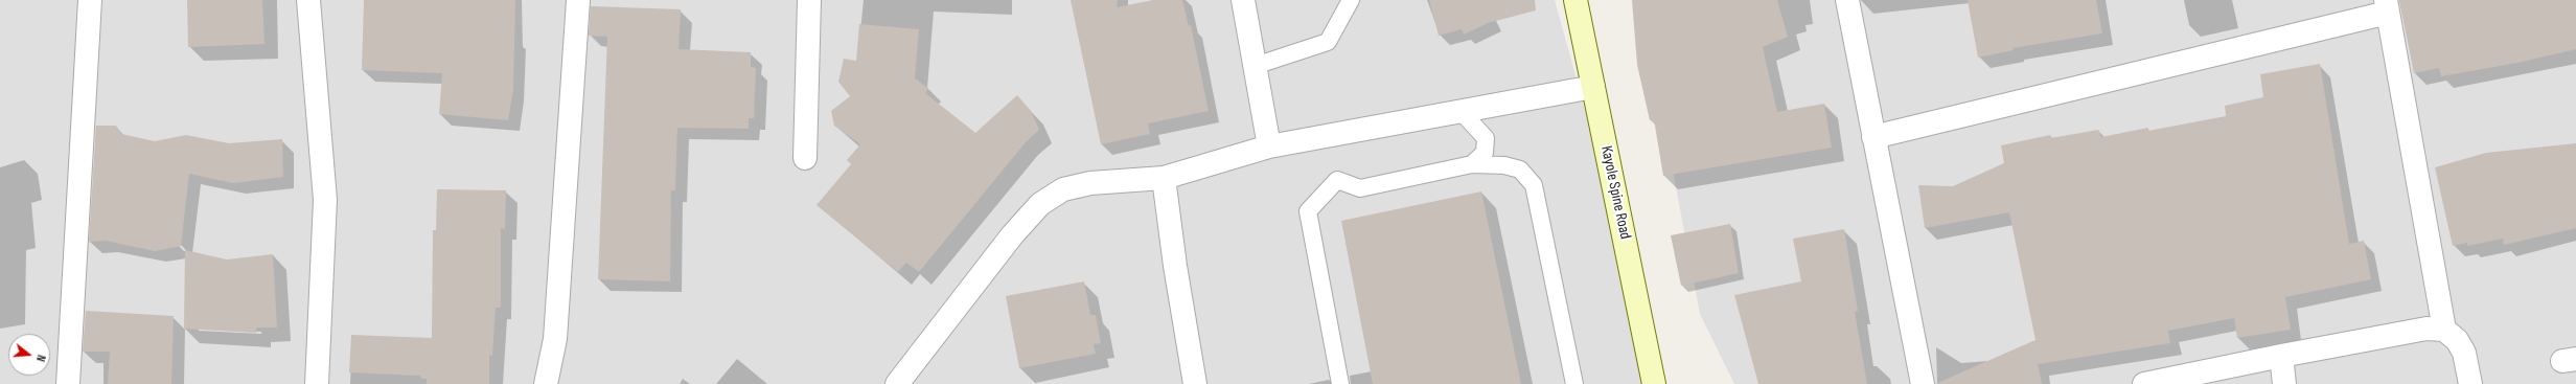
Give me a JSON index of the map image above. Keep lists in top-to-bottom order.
{
  "streets": {
    "main road": ["Kayole Spine Road"]
  },
  "north": "right"
}
